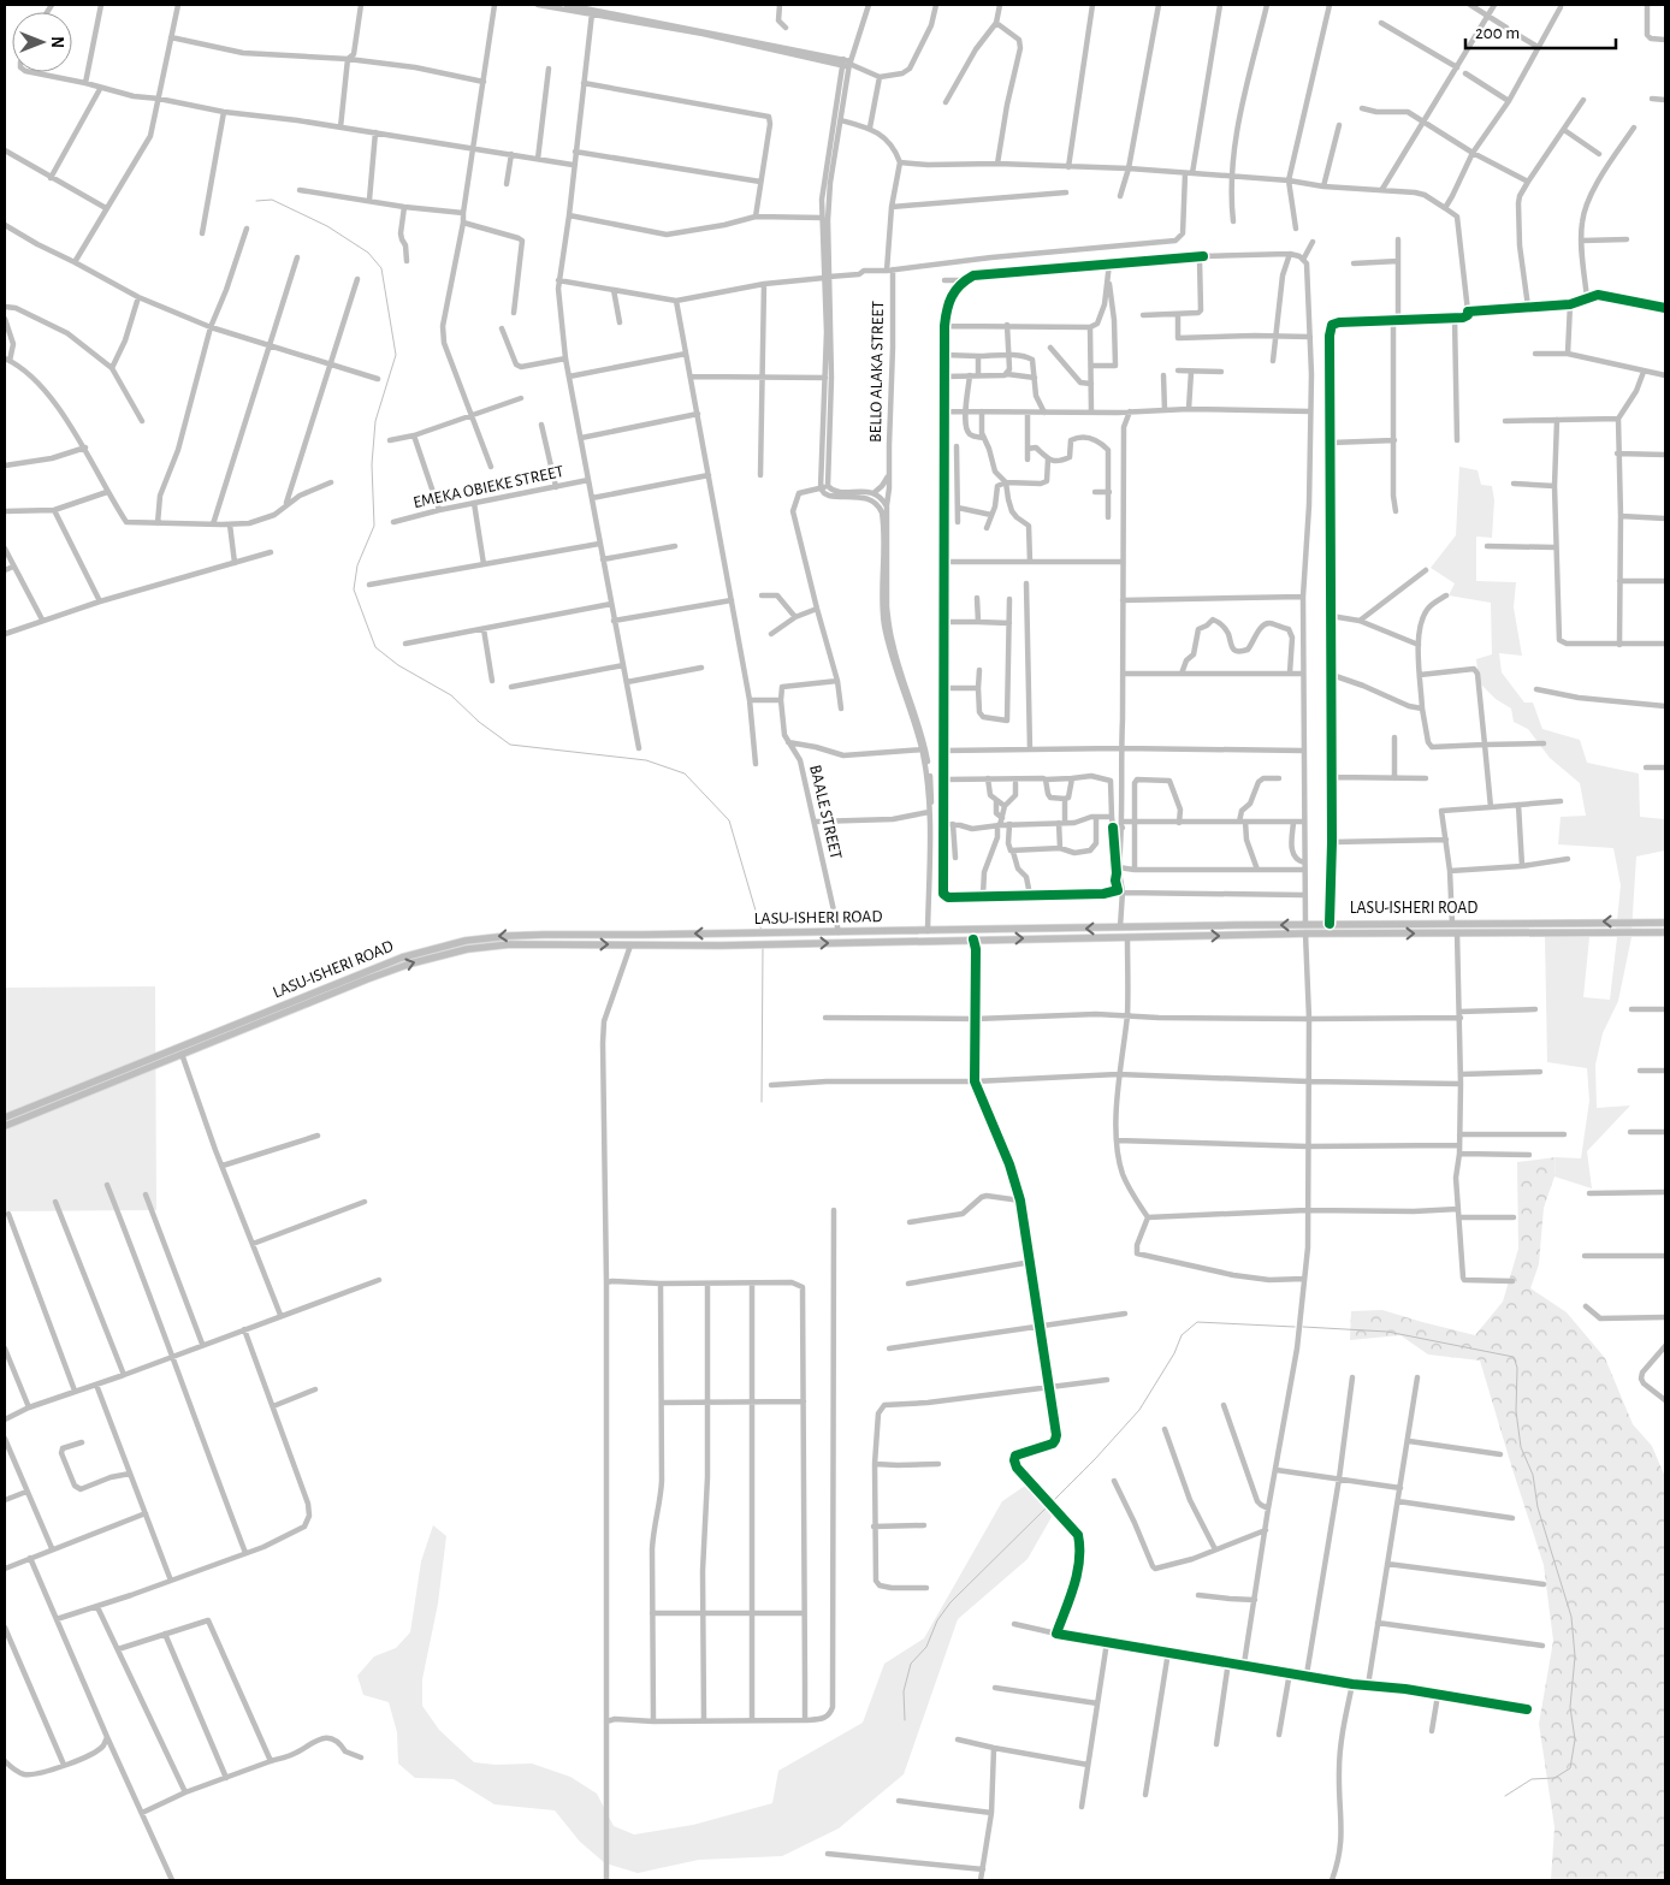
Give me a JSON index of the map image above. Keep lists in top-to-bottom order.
{
  "streets": {
    "main road": ["LASU-ISHERI ROAD"],
    "street": ["BELLO ALAKA STREET", "EMEKA OBIEKE STREET", "BAALE STREET"]
  },
  "crossings": [
    ["BELLO ALAKA STREET", "LASU-ISHERI ROAD"],
    ["BAALE STREET", "LASU-ISHERI ROAD"]
  ],
  "scale_bar": "200 m",
  "north": "right"
}
